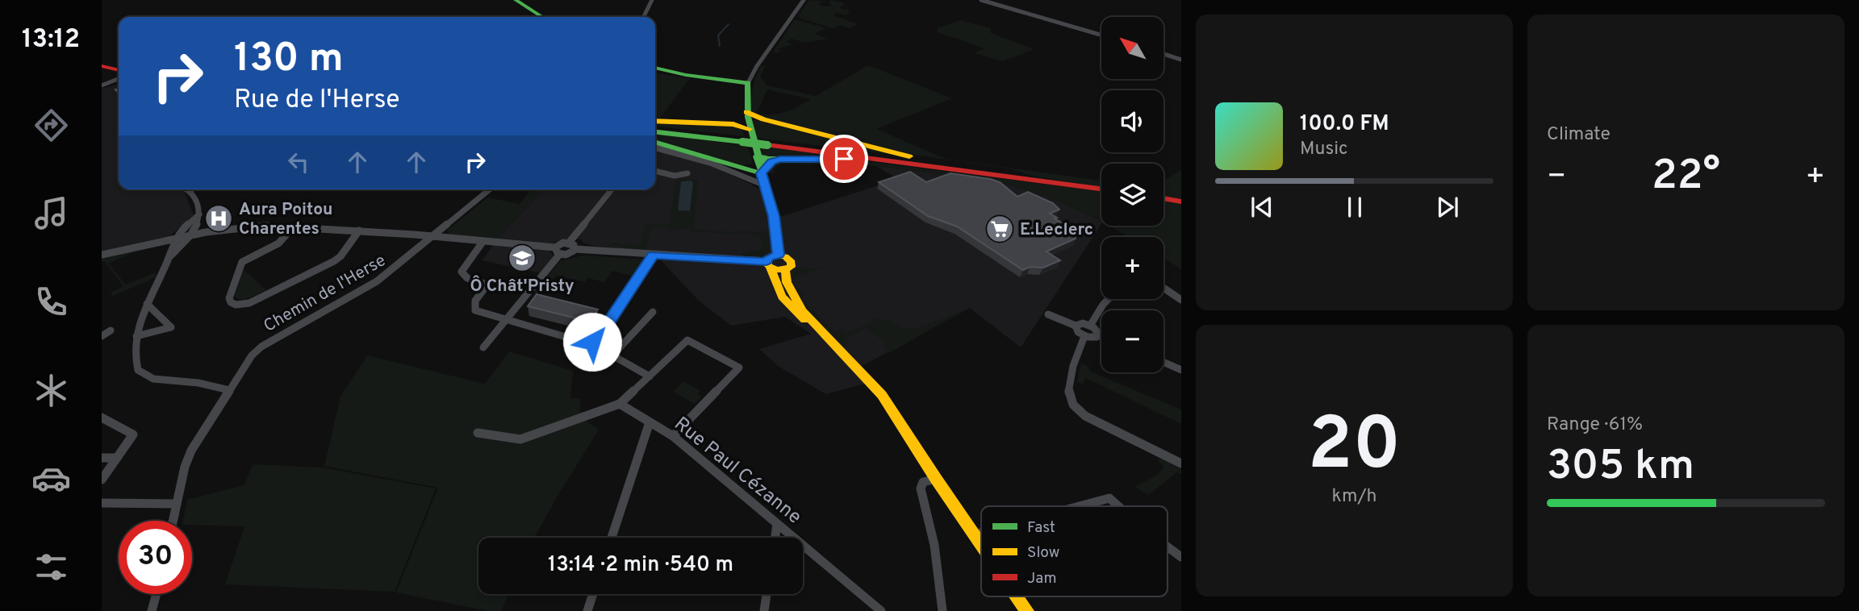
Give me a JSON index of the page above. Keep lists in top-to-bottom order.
{
  "streets": {
    "street": ["Chemin de l'Herse", "Rue Paul Cézanne"]
  },
  "places": {
    "hospital": ["Aura Poitou Charentes"],
    "supermarket": ["E.Leclerc"],
    "school or university": ["Ô Chât'Pristy"]
  },
  "legend": ["Fast", "Slow", "Jam"],
  "north": "top left",
  "page": {
    "tabs": "13:12",
    "tile": [
      "Climate",
      ["20", "km/h"],
      ["Range · 61%", "305 km"]
    ],
    "map_buttons": ["+", "−"],
    "turn": ["130 m", "Rue de l'Herse"],
    "song": ["100.0 FM", "Music"],
    "heat": ["−", "22°", "+"],
    "limit": "30",
    "trip": "13:14 · 2 min · 540 m"
  }
}
